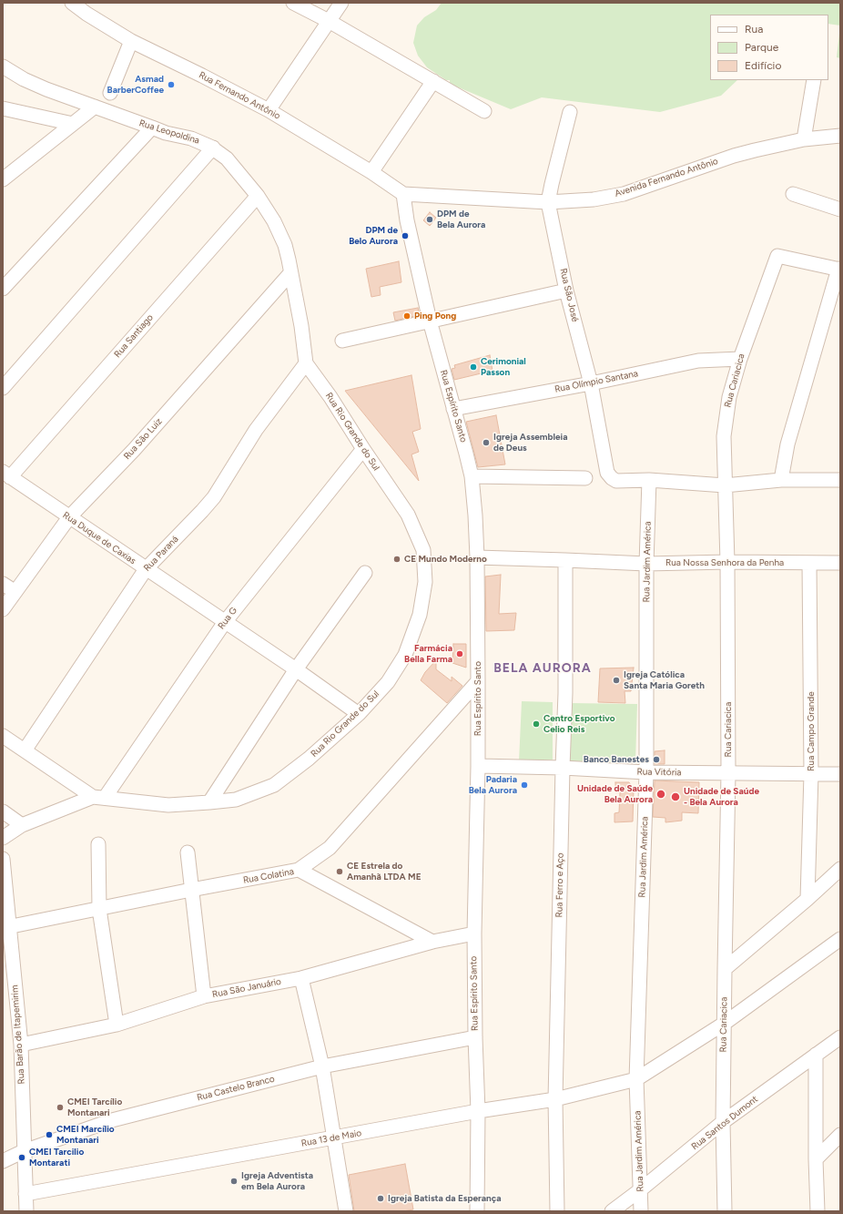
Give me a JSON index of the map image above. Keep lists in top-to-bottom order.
{
  "streets": {
    "street": [
      "Rua Fernando Antônio",
      "Rua Leopoldina",
      "Avenida Fernando Antônio",
      "Rua São José",
      "Rua Santiago",
      "Rua Cariacica",
      "Rua Olímpio Santana",
      "Rua Espírito Santo",
      "Rua Rio Grande do Sul",
      "Rua São Luiz",
      "Rua Duque de Caxias",
      "Rua Paraná",
      "Rua Jardim América",
      "Rua Nossa Senhora da Penha",
      "Rua G",
      "Rua Campo Grande",
      "Rua Vitória",
      "Rua Colatina",
      "Rua Ferro e Aço",
      "Rua São Januário",
      "Rua Barão de Itapemirim",
      "Rua Castelo Branco",
      "Rua Santos Dumont",
      "Rua 13 de Maio"
    ]
  },
  "crossings": [
    ["Rua Fernando Antônio", "Avenida Fernando Antônio"],
    ["Rua Fernando Antônio", "Rua Espírito Santo"],
    ["Rua Leopoldina", "Rua Santiago"],
    ["Rua Leopoldina", "Rua Rio Grande do Sul"],
    ["Rua Leopoldina", "Rua São Luiz"],
    ["Rua Leopoldina", "Rua Paraná"],
    ["Avenida Fernando Antônio", "Rua São José"],
    ["Avenida Fernando Antônio", "Rua Espírito Santo"],
    ["Rua São José", "Rua Olímpio Santana"],
    ["Rua São José", "Rua Jardim América"],
    ["Rua Santiago", "Rua Duque de Caxias"],
    ["Rua Cariacica", "Rua Olímpio Santana"],
    ["Rua Cariacica", "Rua Nossa Senhora da Penha"],
    ["Rua Cariacica", "Rua Vitória"],
    ["Rua Cariacica", "Rua Santos Dumont"],
    ["Rua Cariacica", "Rua 13 de Maio"],
    ["Rua Olímpio Santana", "Rua Espírito Santo"],
    ["Rua Espírito Santo", "Rua Nossa Senhora da Penha"],
    ["Rua Espírito Santo", "Rua Vitória"],
    ["Rua Espírito Santo", "Rua Colatina"],
    ["Rua Espírito Santo", "Rua São Januário"],
    ["Rua Espírito Santo", "Rua Castelo Branco"],
    ["Rua Espírito Santo", "Rua 13 de Maio"],
    ["Rua Rio Grande do Sul", "Rua Duque de Caxias"],
    ["Rua Rio Grande do Sul", "Rua Paraná"],
    ["Rua Rio Grande do Sul", "Rua G"],
    ["Rua São Luiz", "Rua Duque de Caxias"],
    ["Rua Duque de Caxias", "Rua Paraná"],
    ["Rua Duque de Caxias", "Rua G"],
    ["Rua Jardim América", "Rua Nossa Senhora da Penha"],
    ["Rua Jardim América", "Rua Vitória"],
    ["Rua Jardim América", "Rua Santos Dumont"],
    ["Rua Jardim América", "Rua 13 de Maio"],
    ["Rua Nossa Senhora da Penha", "Rua Campo Grande"],
    ["Rua Nossa Senhora da Penha", "Rua Ferro e Aço"],
    ["Rua Campo Grande", "Rua Vitória"],
    ["Rua Vitória", "Rua Ferro e Aço"],
    ["Rua Colatina", "Rua Barão de Itapemirim"],
    ["Rua Ferro e Aço", "Rua 13 de Maio"],
    ["Rua São Januário", "Rua Barão de Itapemirim"],
    ["Rua Barão de Itapemirim", "Rua Castelo Branco"],
    ["Rua Barão de Itapemirim", "Rua 13 de Maio"]
  ],
  "districts": ["BELA AURORA"],
  "places": [
    "Asmad BarberCoffee",
    "DPM de Bela Aurora",
    "DPM de Belo Aurora",
    "Ping Pong",
    "Cerimonial Passon",
    "Igreja Assembleia de Deus",
    "CE Mundo Moderno",
    "Farmácia Bella Farma",
    "Igreja Católica Santa Maria Goreth",
    "Centro Esportivo Celio Reis",
    "Banco Banestes",
    "Padaria Bela Aurora",
    "Unidade de Saúde Bela Aurora",
    "Unidade de Saúde - Bela Aurora",
    "CE Estrela do Amanhã LTDA ME",
    "CMEI Tarcílio Montanari",
    "CMEI Marcílio Montanari",
    "CMEI Tarcilio Montarati",
    "Igreja Adventista em Bela Aurora",
    "Igreja Batista da Esperança"
  ],
  "legend": ["Rua", "Parque", "Edifício"]
}
